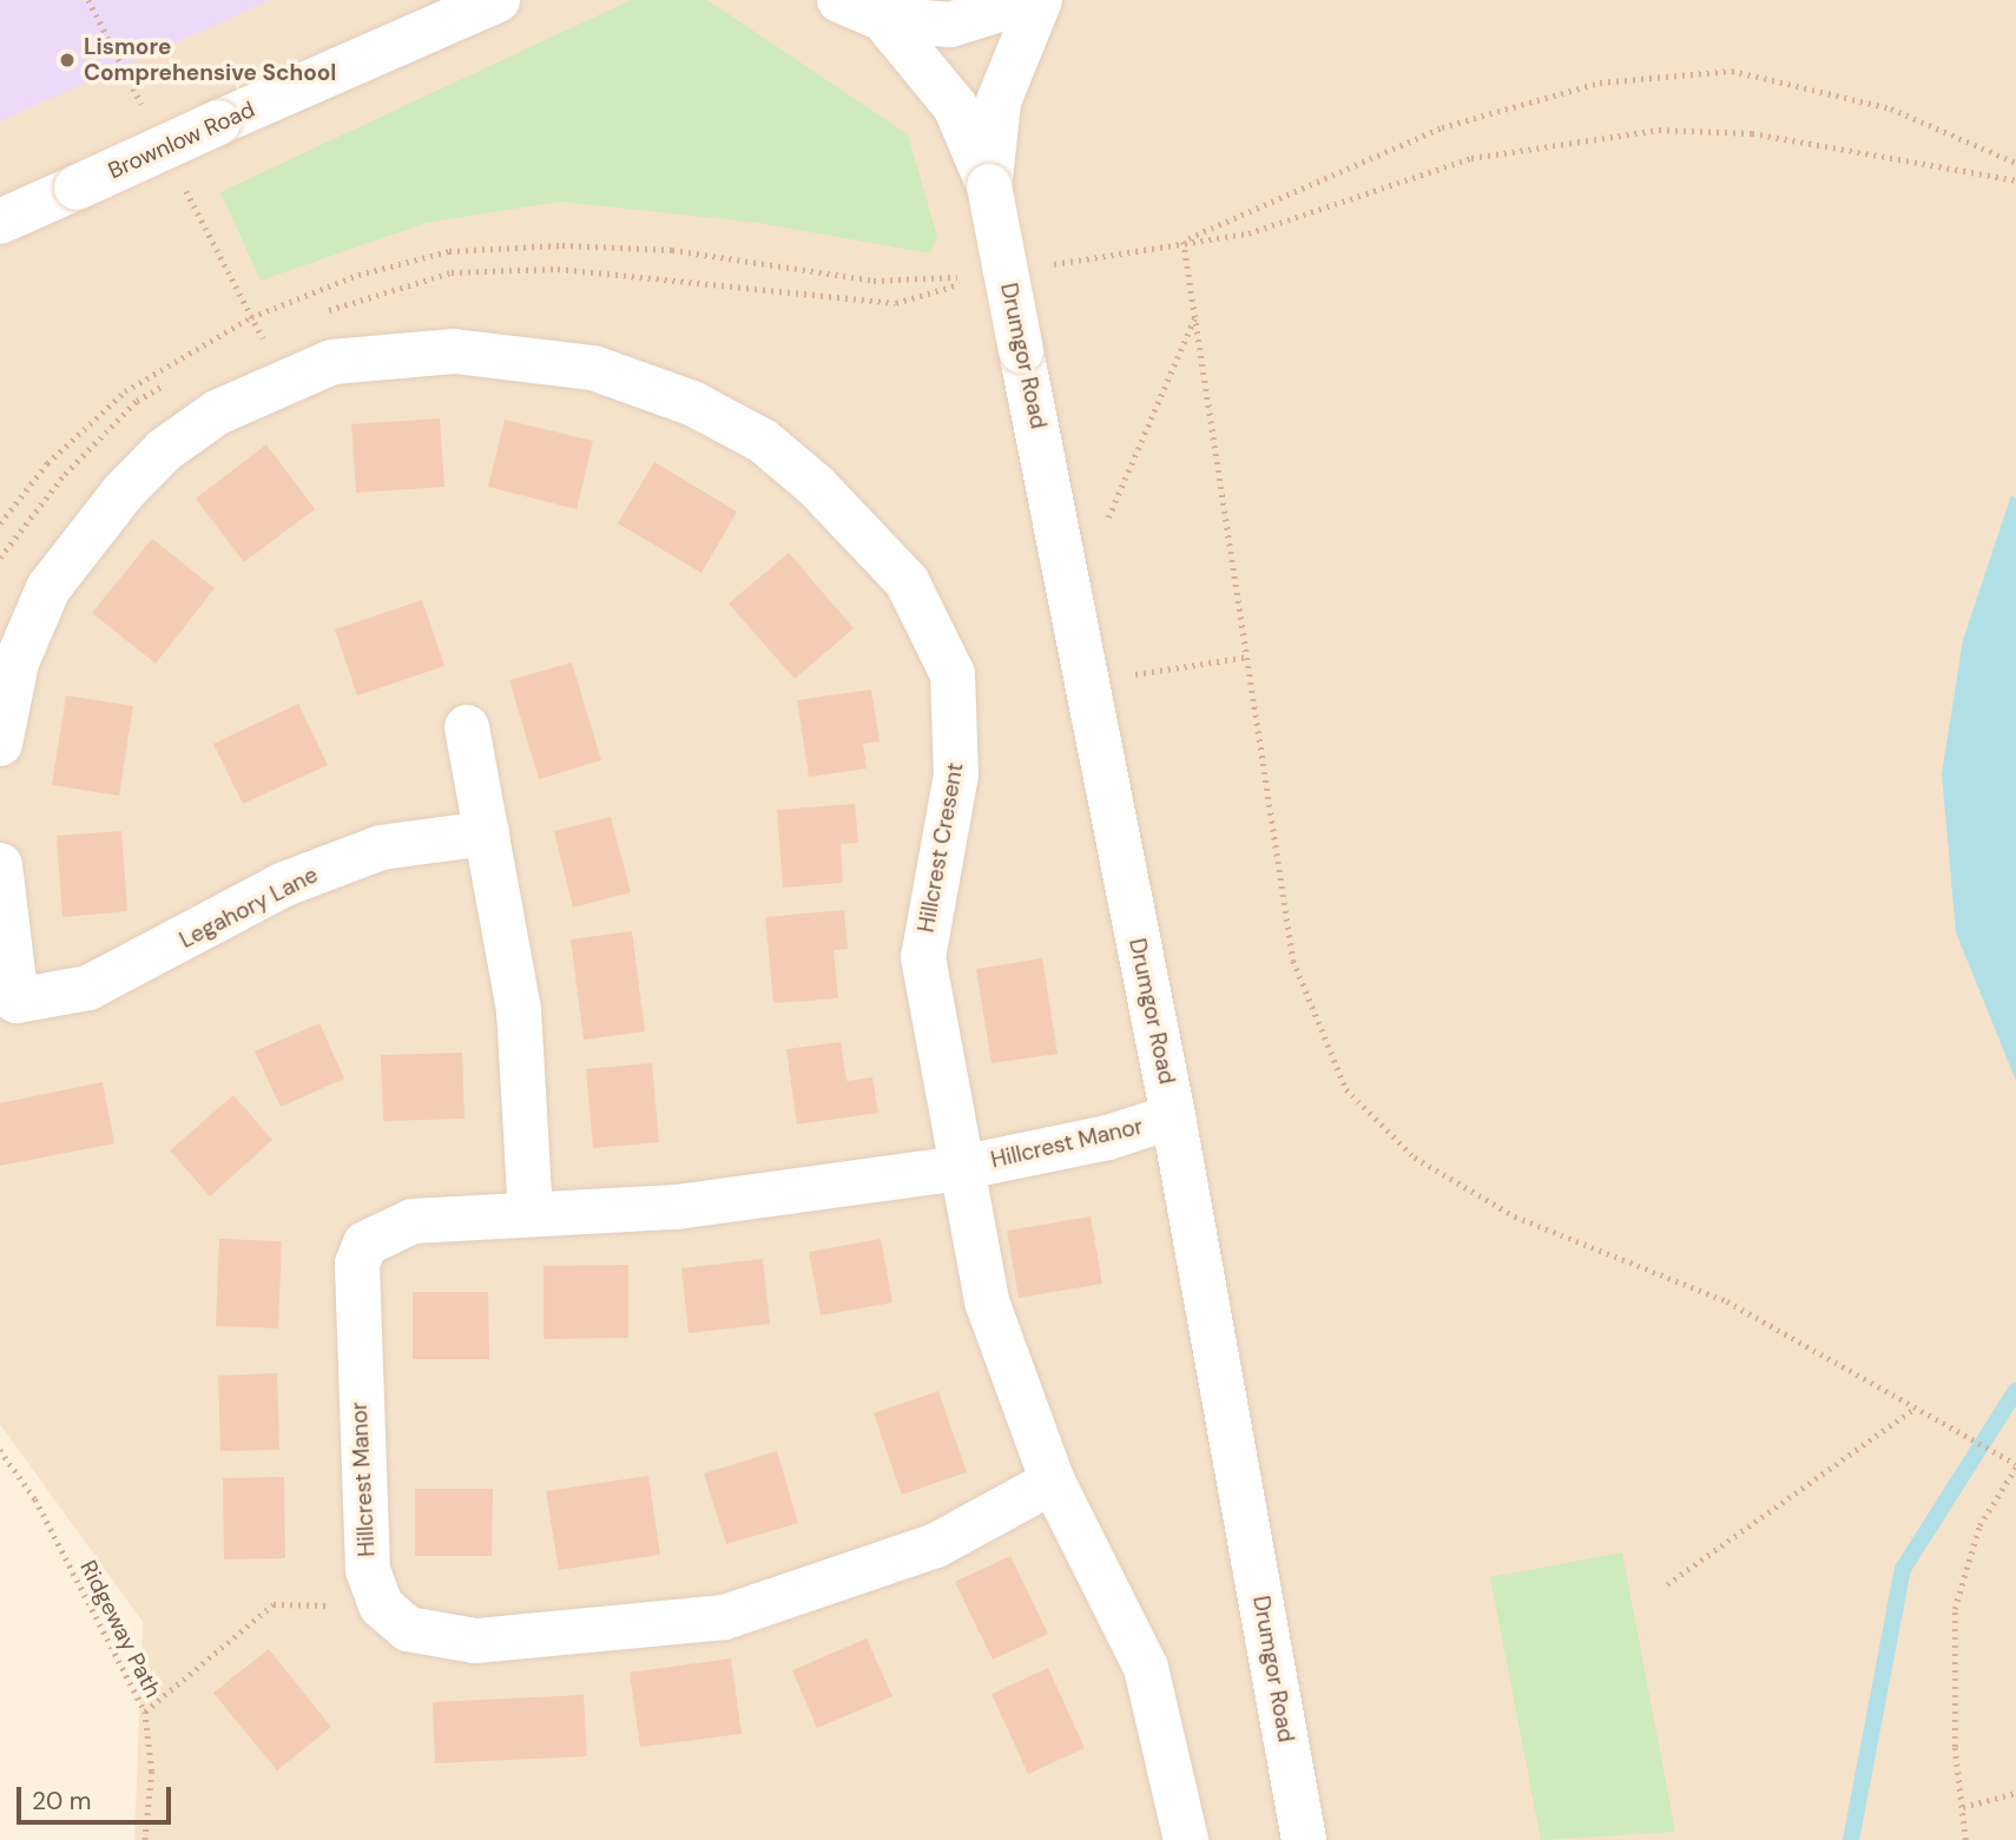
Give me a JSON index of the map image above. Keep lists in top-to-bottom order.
{
  "streets": {
    "street": [
      "Brownlow Road",
      "Drumgor Road",
      "Hillcrest Cresent",
      "Legahory Lane",
      "Hillcrest Manor"
    ],
    "path": ["Ridgeway Path"]
  },
  "crossings": [
    ["Drumgor Road", "Hillcrest Manor"],
    ["Hillcrest Cresent", "Hillcrest Manor"]
  ],
  "places": ["Lismore Comprehensive School"],
  "scale_bar": "20 m"
}
